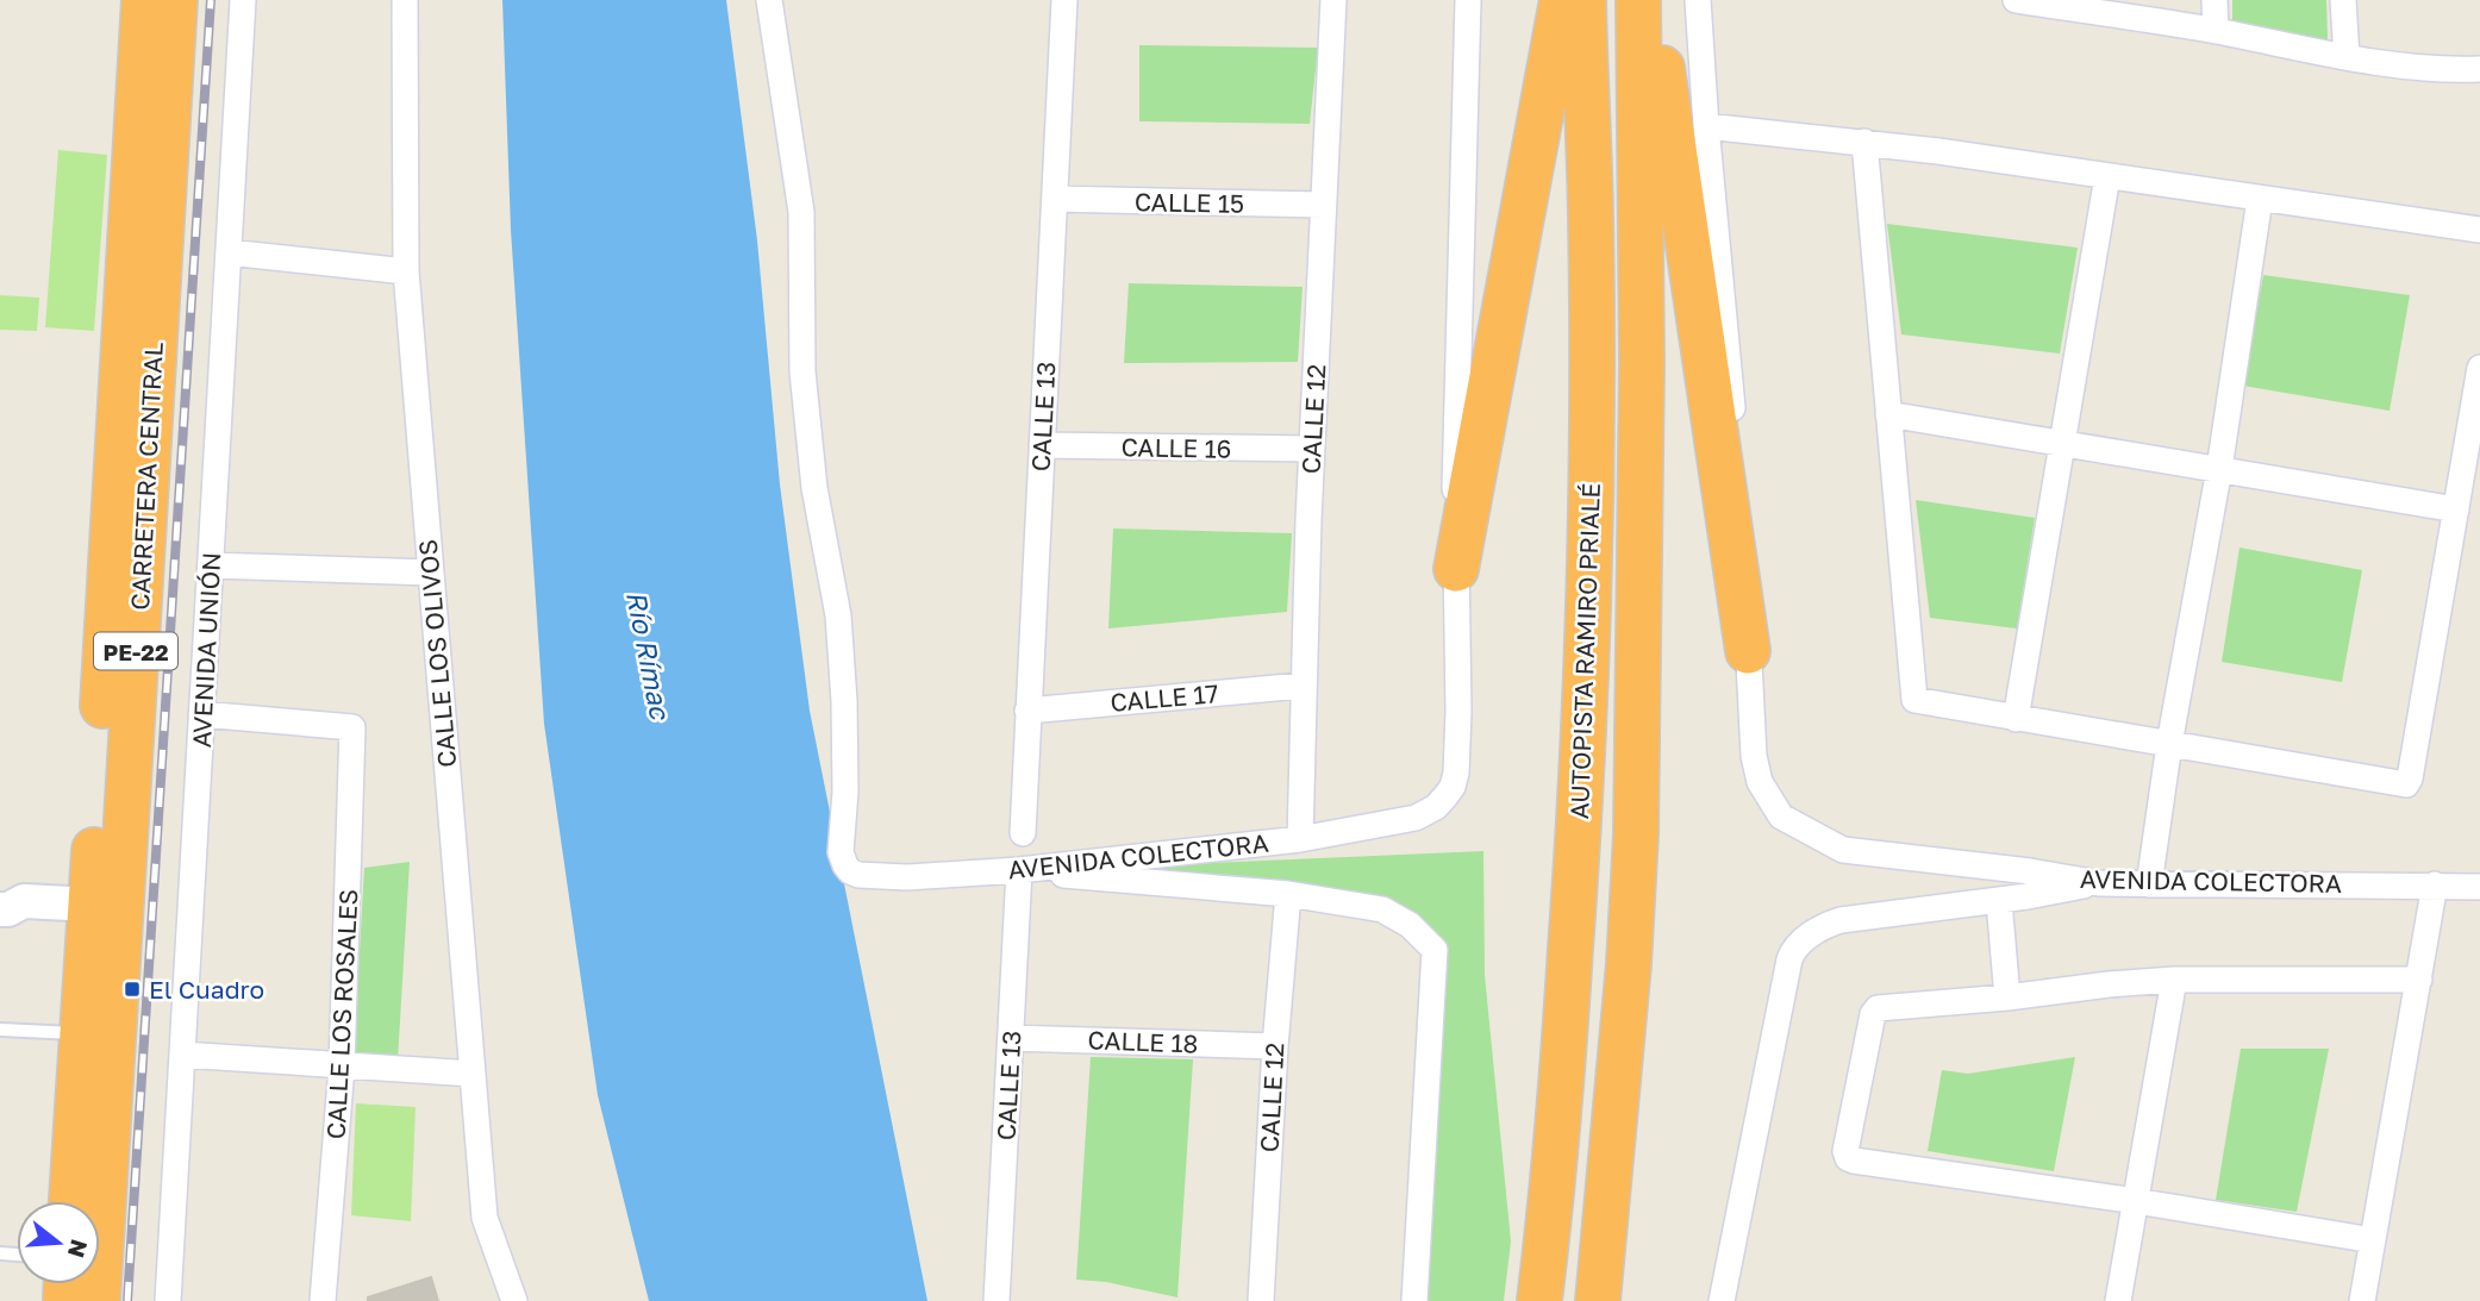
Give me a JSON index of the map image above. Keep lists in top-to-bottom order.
{
  "streets": {
    "highway": ["CARRETERA CENTRAL", "PE-22", "AUTOPISTA RAMIRO PRIALÉ"],
    "street": [
      "CALLE 15",
      "CALLE 13",
      "CALLE 12",
      "CALLE 16",
      "AVENIDA UNIÓN",
      "CALLE LOS OLIVOS",
      "CALLE 17",
      "AVENIDA COLECTORA",
      "CALLE LOS ROSALES",
      "CALLE 18"
    ]
  },
  "crossings": [
    ["CALLE 15", "CALLE 13"],
    ["CALLE 15", "CALLE 12"],
    ["CALLE 13", "CALLE 16"],
    ["CALLE 13", "CALLE 17"],
    ["CALLE 13", "AVENIDA COLECTORA"],
    ["CALLE 13", "CALLE 18"],
    ["CALLE 12", "CALLE 16"],
    ["CALLE 12", "CALLE 17"],
    ["CALLE 12", "AVENIDA COLECTORA"],
    ["CALLE 12", "CALLE 18"],
    ["AVENIDA UNIÓN", "CALLE LOS ROSALES"]
  ],
  "water": ["Río Rímac"],
  "places": {
    "transit": ["El Cuadro"]
  },
  "north": "right"
}
